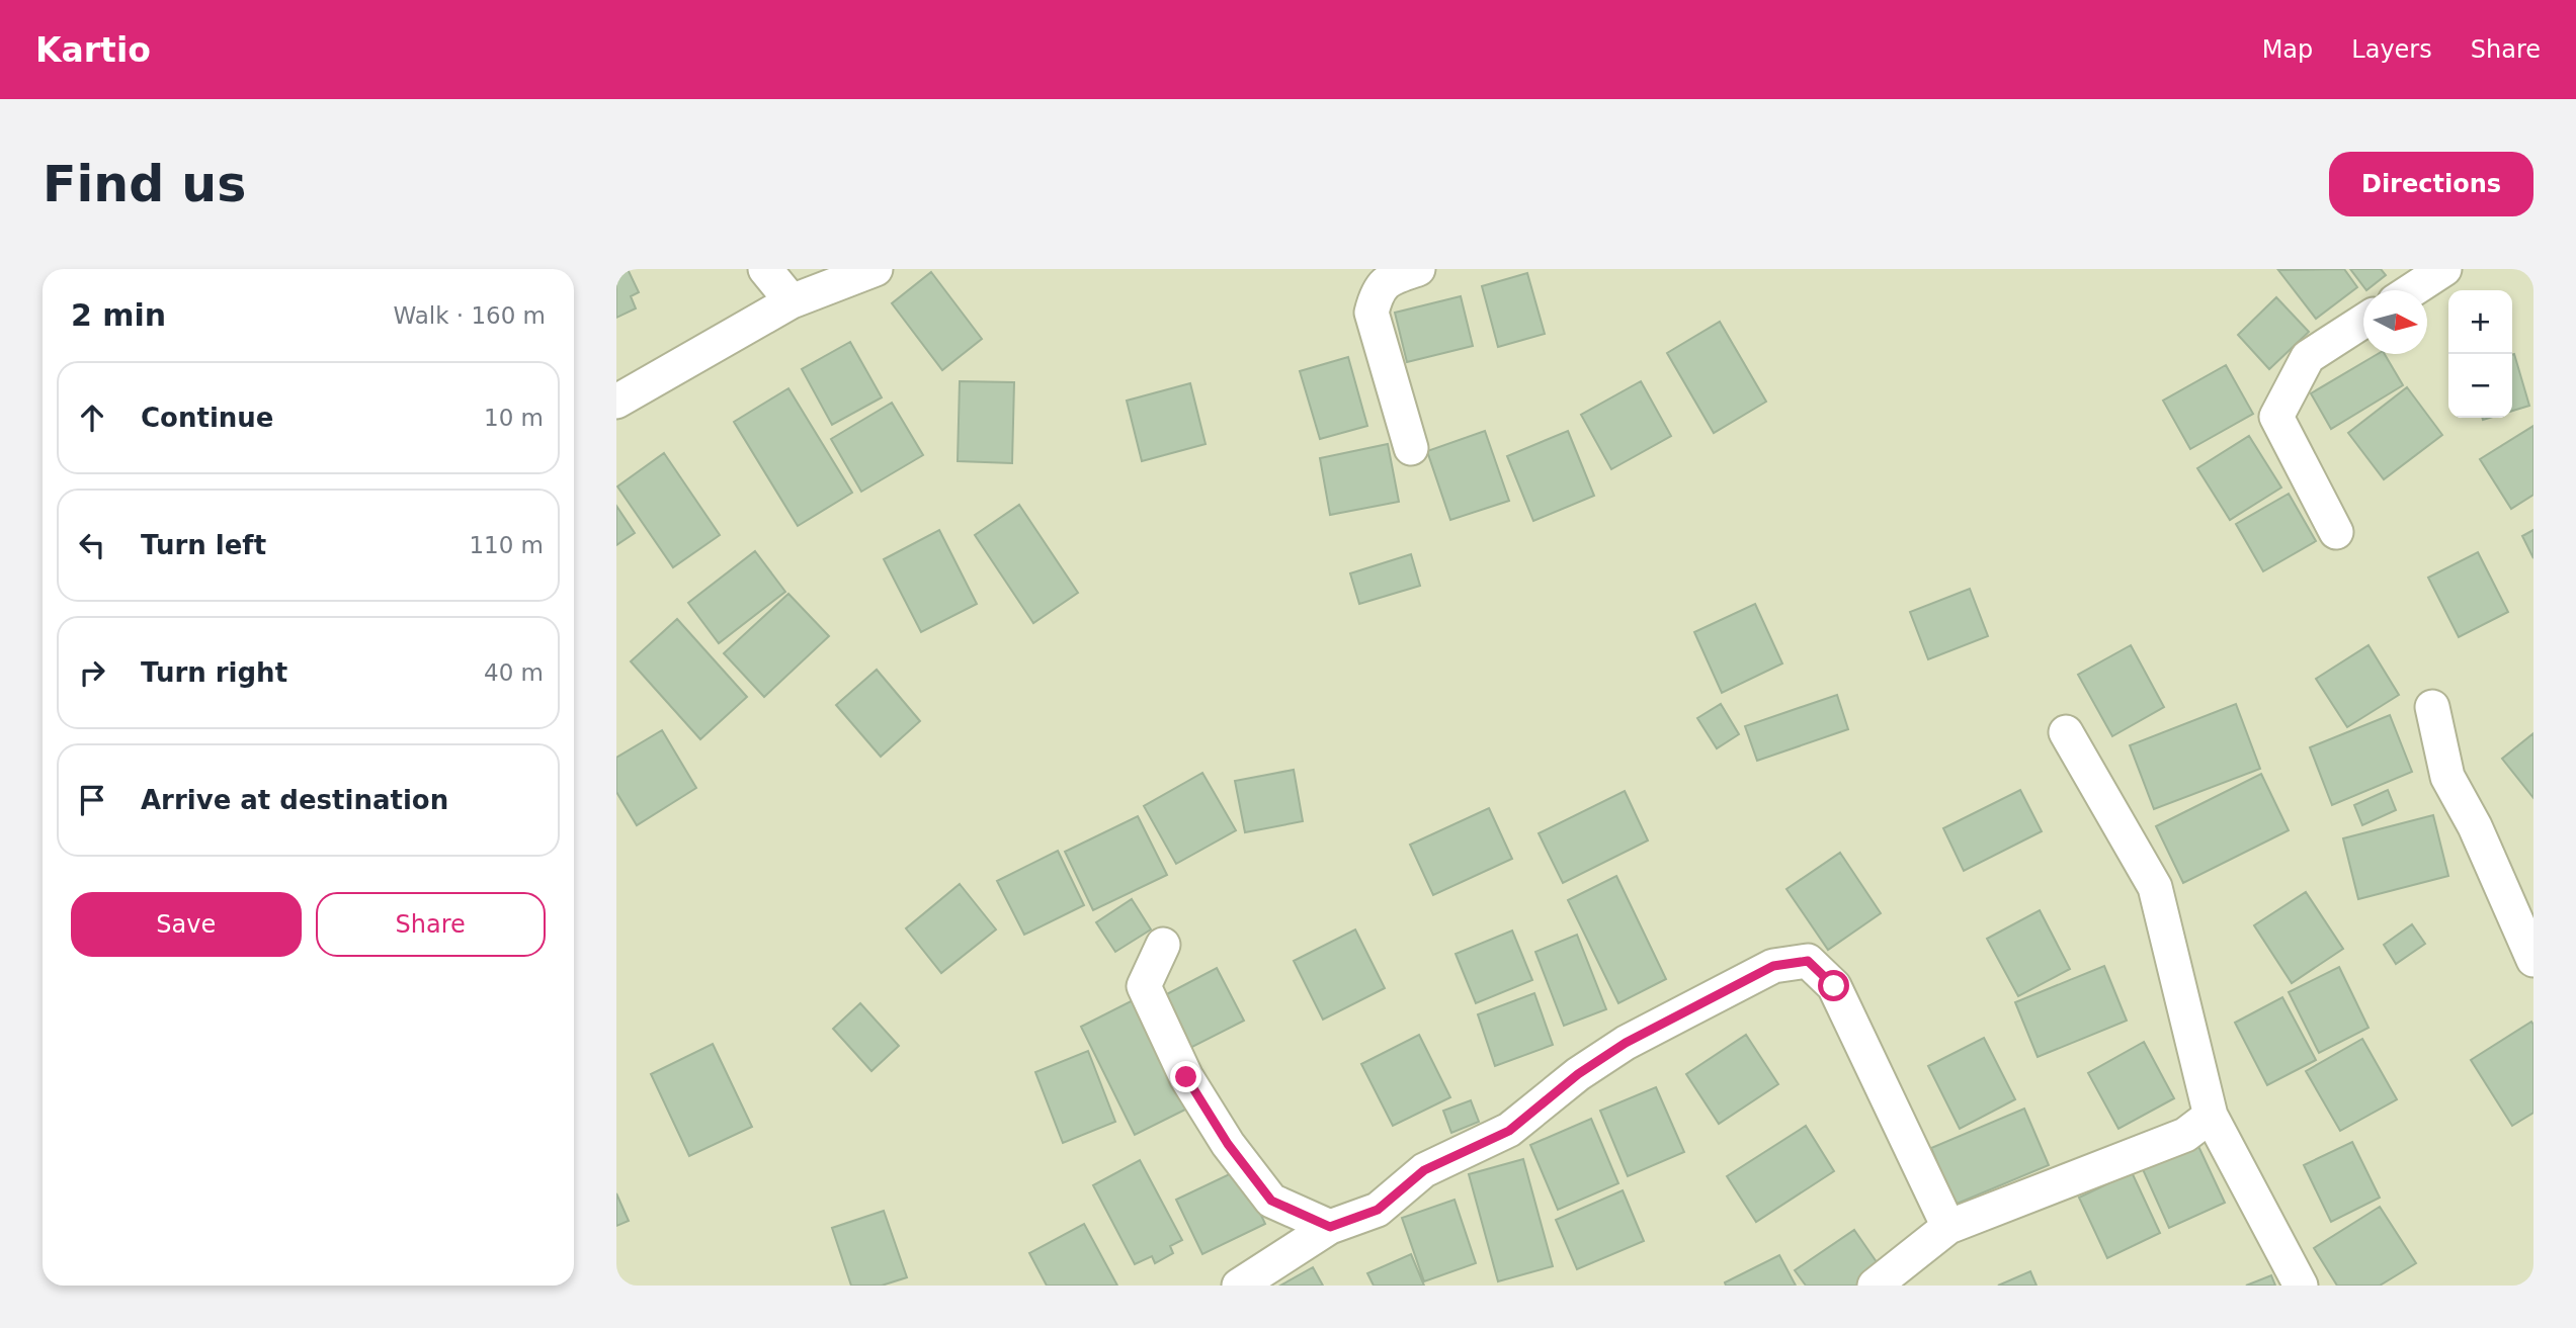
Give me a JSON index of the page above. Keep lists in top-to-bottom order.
{
  "north": "right",
  "page": {
    "header": "Kartio",
    "nav": ["Map", "Layers", "Share"],
    "buttons": [
      "Directions",
      ["Save", "Share"]
    ],
    "title": "Find us",
    "heading": ["2 min", "Walk · 160 m"],
    "map_buttons": ["+", "−"],
    "list": [
      ["Continue", "10 m"],
      ["Turn left", "110 m"],
      ["Turn right", "40 m"],
      "Arrive at destination"
    ]
  }
}
